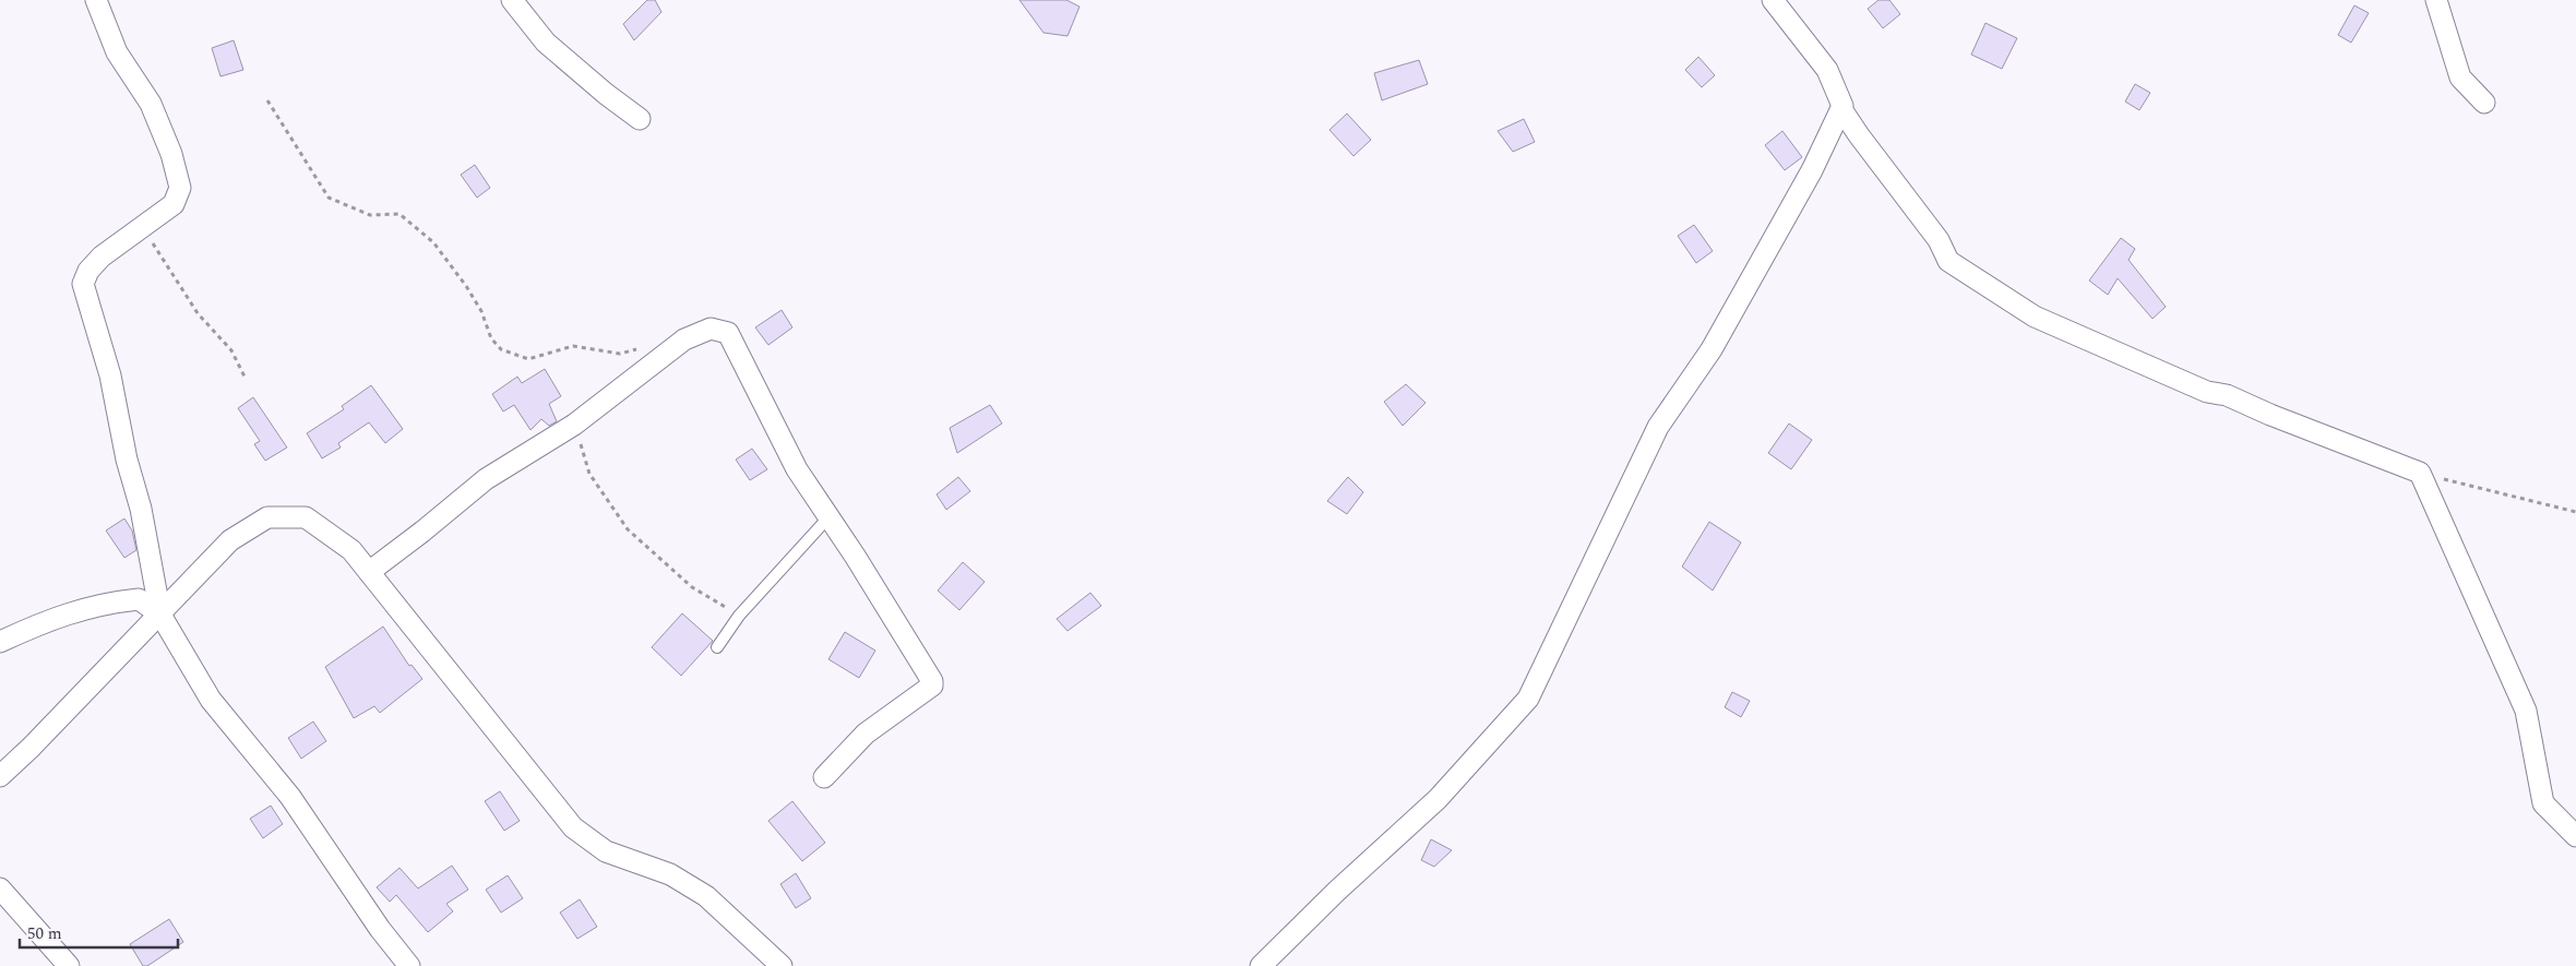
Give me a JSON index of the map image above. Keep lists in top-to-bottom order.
{
  "scale_bar": "50 m"
}
